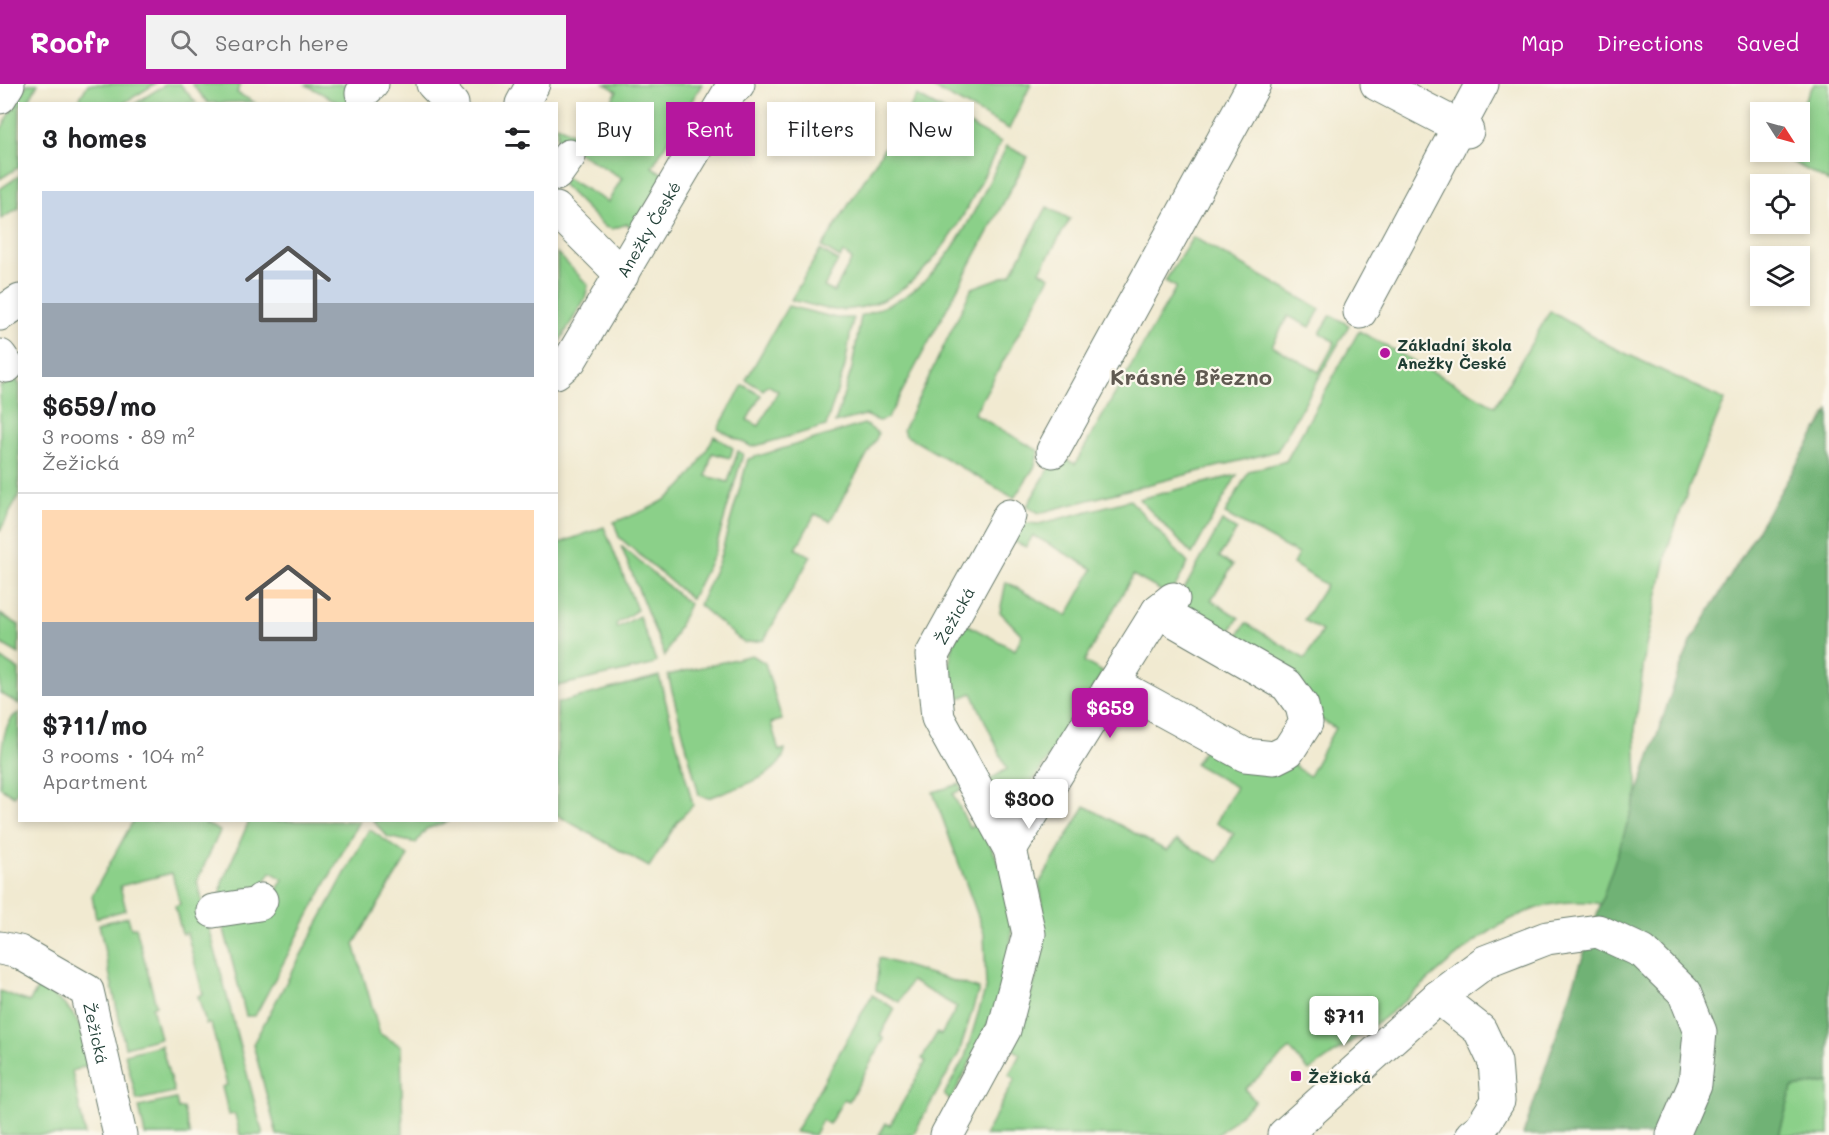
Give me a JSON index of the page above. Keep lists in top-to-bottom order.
{
  "streets": {
    "street": ["Anežky České", "Žežická"]
  },
  "districts": ["Krásné Březno"],
  "places": {
    "other": ["Základní škola Anežky České"],
    "transit": ["Žežická"]
  },
  "north": "bottom right",
  "page": {
    "header": "Roofr",
    "search": "Search here",
    "nav": ["Map", "Directions", "Saved"],
    "chip": [
      "Buy",
      "Rent",
      "Filters",
      "New"
    ],
    "heading": "3 homes",
    "list": [
      {
        "name": "$659/mo",
        "note": "3 rooms · 89 m² · Žežická"
      },
      {
        "name": "$711/mo",
        "note": "3 rooms · 104 m² · Apartment"
      }
    ],
    "price": ["$659", "$300", "$711"]
  }
}
